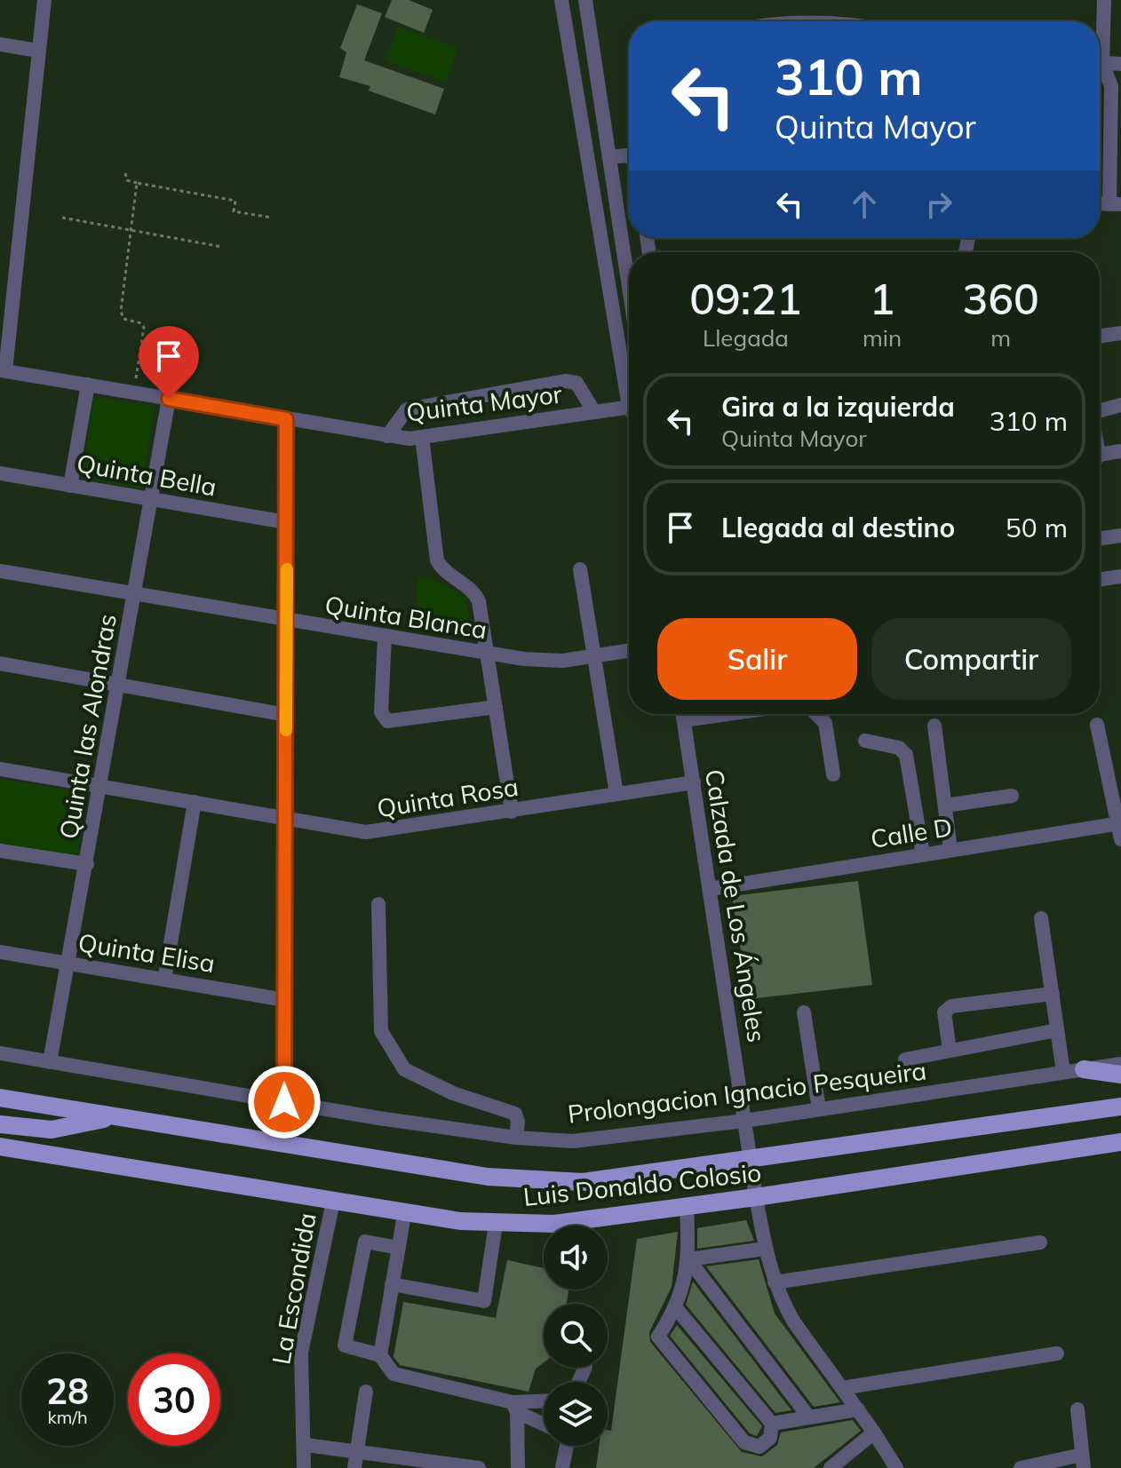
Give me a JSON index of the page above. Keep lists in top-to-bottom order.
{
  "streets": {
    "main road": ["Luis Donaldo Colosio"],
    "street": [
      "Quinta Mayor",
      "Quinta Bella",
      "Quinta Blanca",
      "Quinta las Alondras",
      "Quinta Rosa",
      "Calle D",
      "Calzada de Los Ángeles",
      "Quinta Elisa",
      "Prolongacion Ignacio Pesqueira",
      "La Escondida"
    ]
  },
  "crossings": [
    ["Quinta Mayor", "Quinta las Alondras"],
    ["Quinta Bella", "Quinta las Alondras"],
    ["Quinta Blanca", "Quinta las Alondras"],
    ["Quinta las Alondras", "Quinta Rosa"],
    ["Quinta las Alondras", "Quinta Elisa"],
    ["Quinta las Alondras", "Prolongacion Ignacio Pesqueira"],
    ["Quinta Rosa", "Calzada de Los Ángeles"],
    ["Calle D", "Calzada de Los Ángeles"],
    ["Calzada de Los Ángeles", "Prolongacion Ignacio Pesqueira"],
    ["Calzada de Los Ángeles", "Luis Donaldo Colosio"],
    ["Luis Donaldo Colosio", "La Escondida"]
  ],
  "page": {
    "turn": ["310 m", "Quinta Mayor"],
    "eta": [
      "09:21",
      "Llegada",
      "1",
      "min",
      "360",
      "m"
    ],
    "list": [
      {
        "name": "Gira a la izquierda",
        "note": "Quinta Mayor",
        "value": "310 m"
      },
      {
        "name": "Llegada al destino",
        "value": "50 m"
      }
    ],
    "buttons": ["Salir", "Compartir"],
    "speed": "28 km/h",
    "limit": "30"
  }
}
